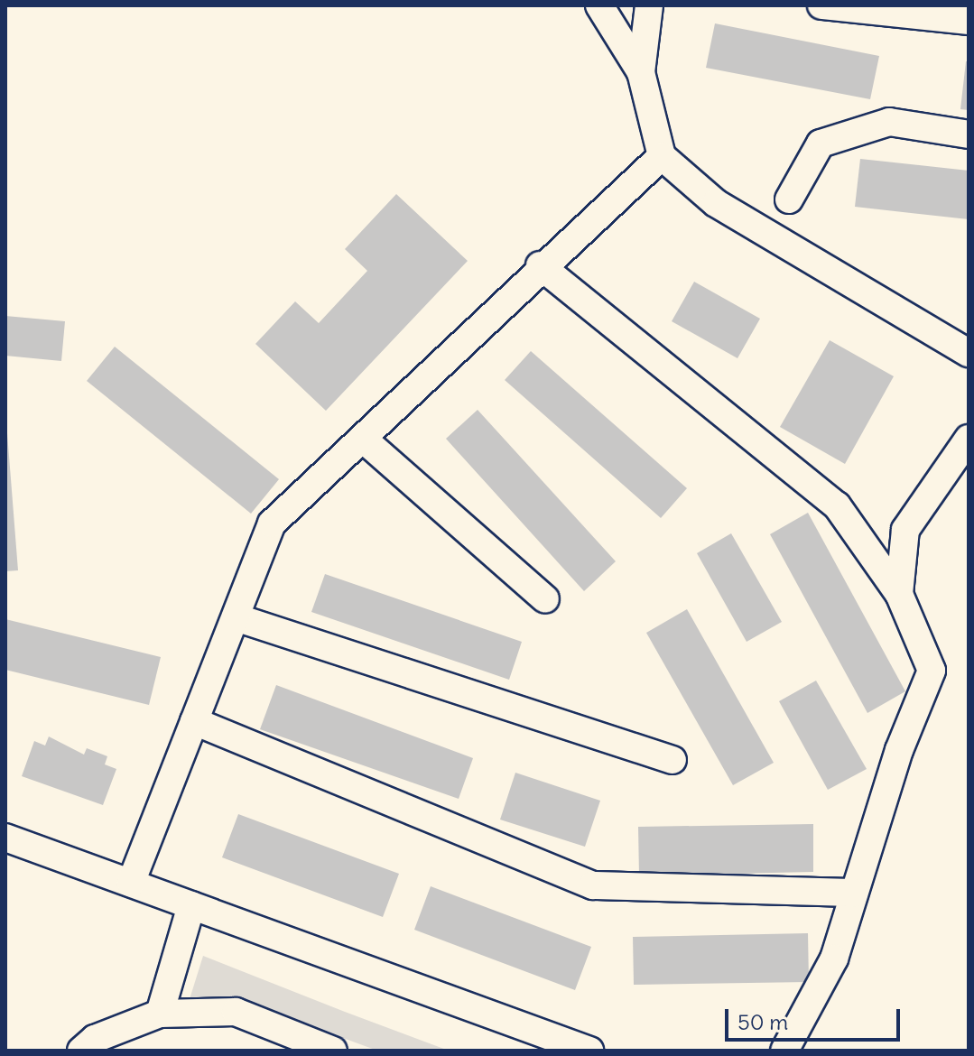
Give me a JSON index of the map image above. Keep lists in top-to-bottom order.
{
  "scale_bar": "50 m"
}
